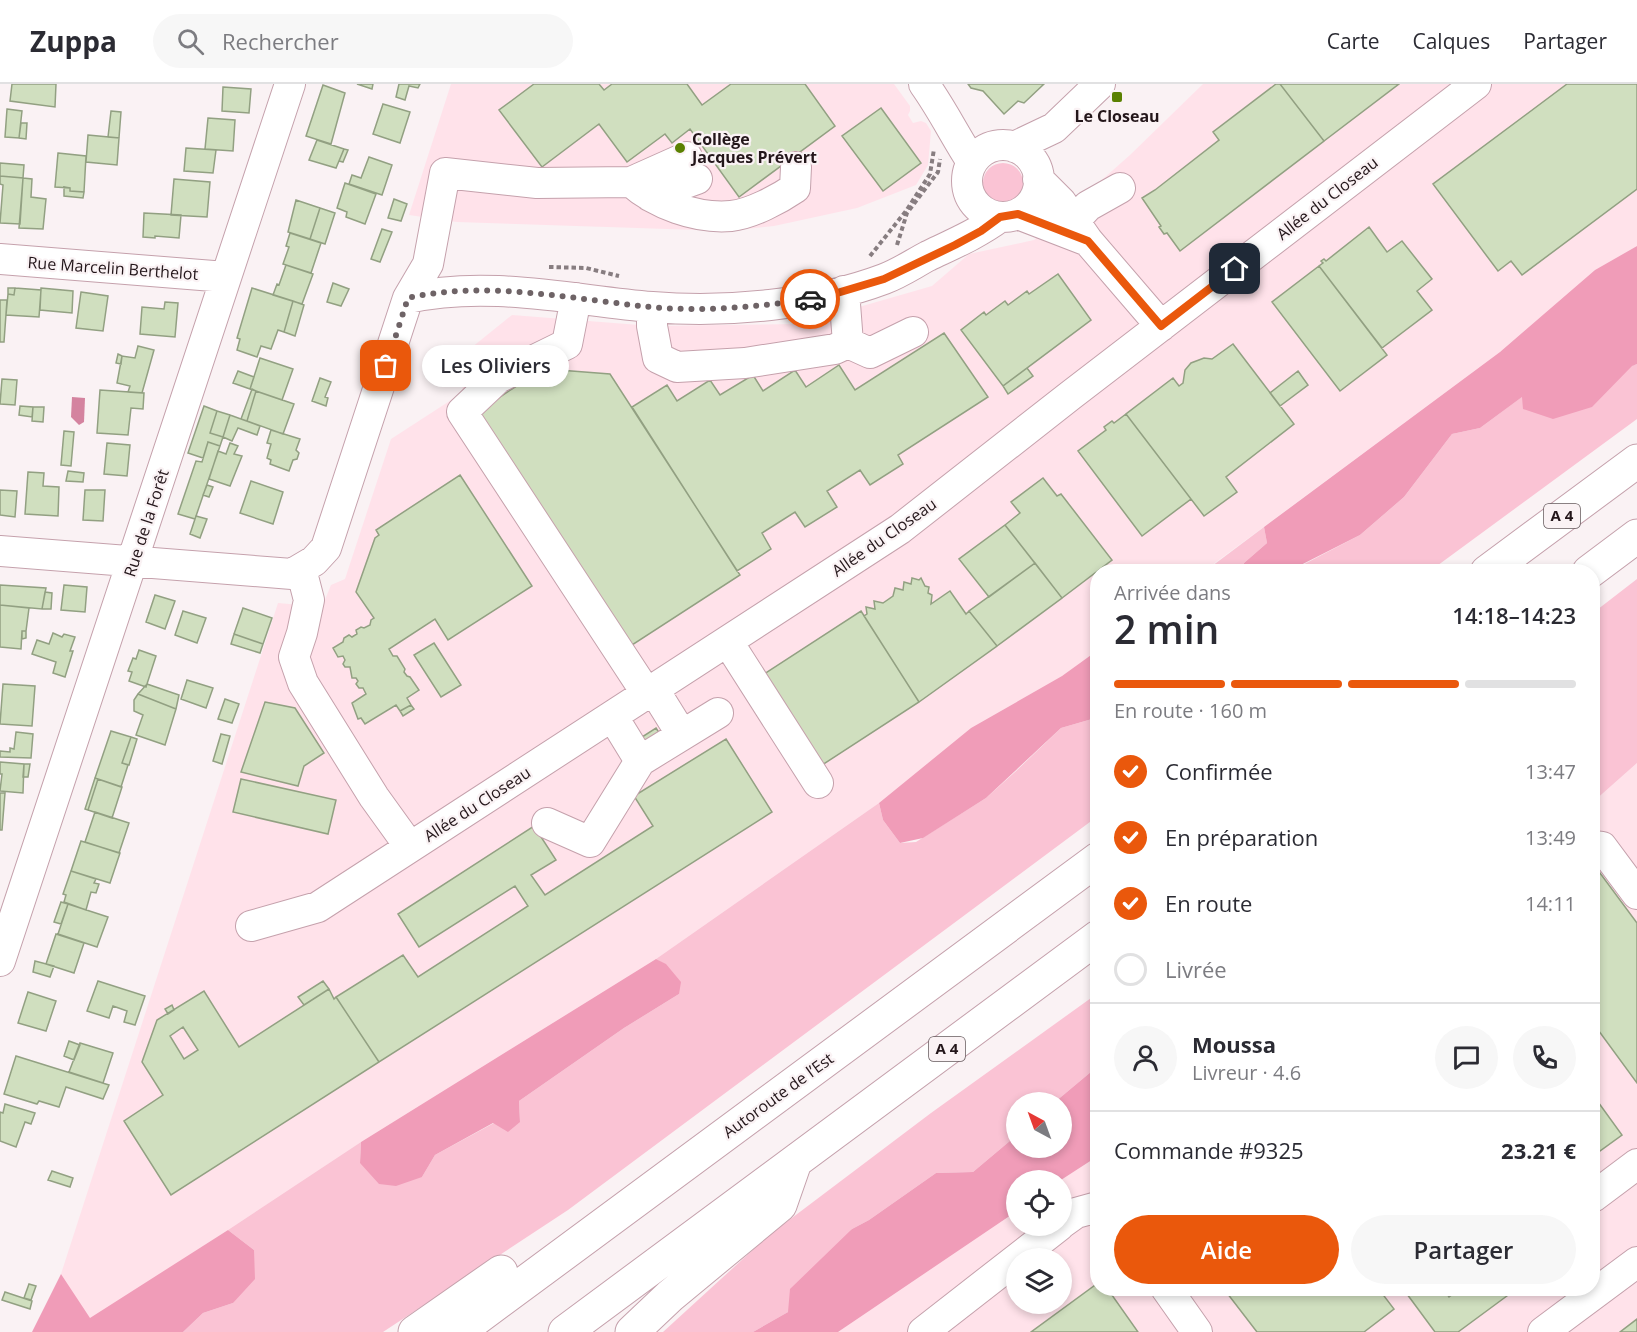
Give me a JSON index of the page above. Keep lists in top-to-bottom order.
{
  "streets": {
    "highway": ["A 4", "Autoroute de l’Est"],
    "street": ["Allée du Closeau", "Rue Marcelin Berthelot", "Rue de la Forêt"]
  },
  "crossings": [
    ["Rue Marcelin Berthelot", "Rue de la Forêt"]
  ],
  "places": {
    "transit": ["Le Closeau"],
    "other": ["Collège Jacques Prévert", "Les Oliviers"]
  },
  "north": "top left",
  "page": {
    "header": "Zuppa",
    "search": "Rechercher",
    "nav": ["Carte", "Calques", "Partager"],
    "bubble": "Les Oliviers",
    "heading": ["2 min", "Arrivée dans", "14:18–14:23"],
    "panel": [
      "Moussa",
      "Livreur · 4.6",
      "Commande #9325",
      "23.21 €"
    ],
    "bar": "En route · 160 m",
    "list": [
      ["Confirmée", "13:47"],
      ["En préparation", "13:49"],
      ["En route", "14:11"],
      "Livrée"
    ],
    "buttons": ["Aide", "Partager"]
  }
}
